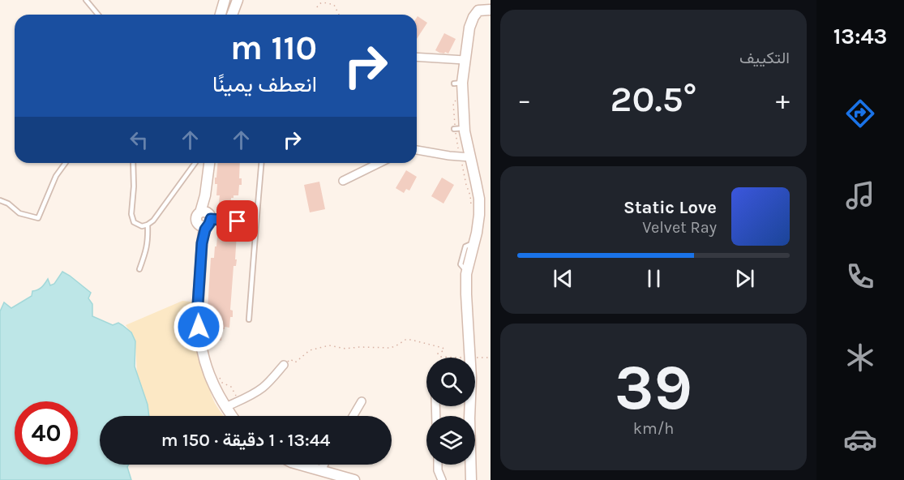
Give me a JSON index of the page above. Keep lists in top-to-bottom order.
{
  "page": {
    "tabs": "13:43",
    "tile": [
      "التكييف",
      ["39", "km/h"]
    ],
    "turn": ["110 m", "انعطف يمينًا"],
    "heat": ["−", "20.5°", "+"],
    "song": ["Static Love", "Velvet Ray"],
    "limit": "40",
    "trip": "13:44 · 1 دقيقة · 150 m"
  }
}
